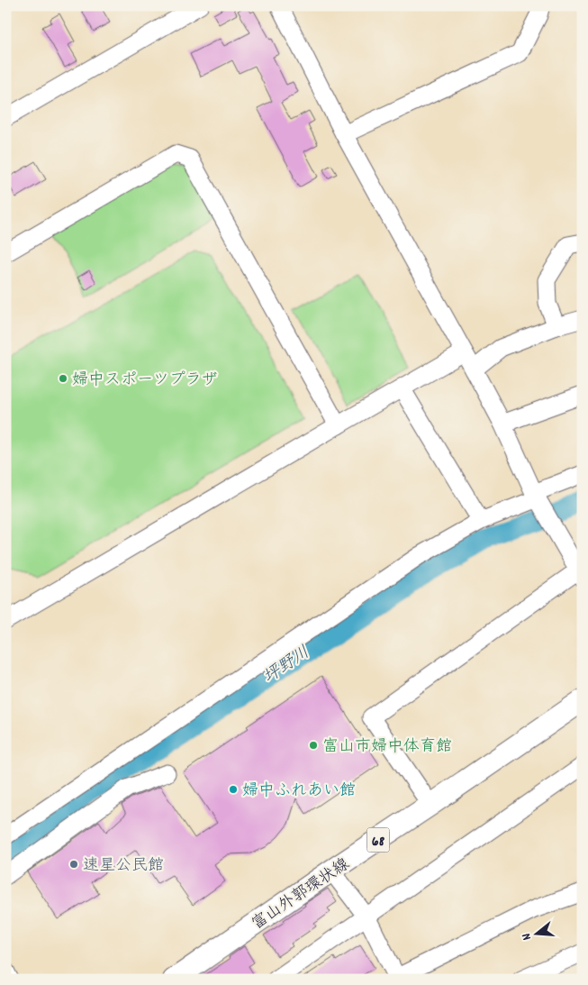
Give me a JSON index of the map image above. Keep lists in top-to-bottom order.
{
  "streets": {
    "main road": ["68", "富山外郭環状線"]
  },
  "water": ["坪野川"],
  "places": [
    "婦中スポーツプラザ",
    "富山市婦中体育館",
    "婦中ふれあい館",
    "速星公民館"
  ],
  "north": "left"
}
